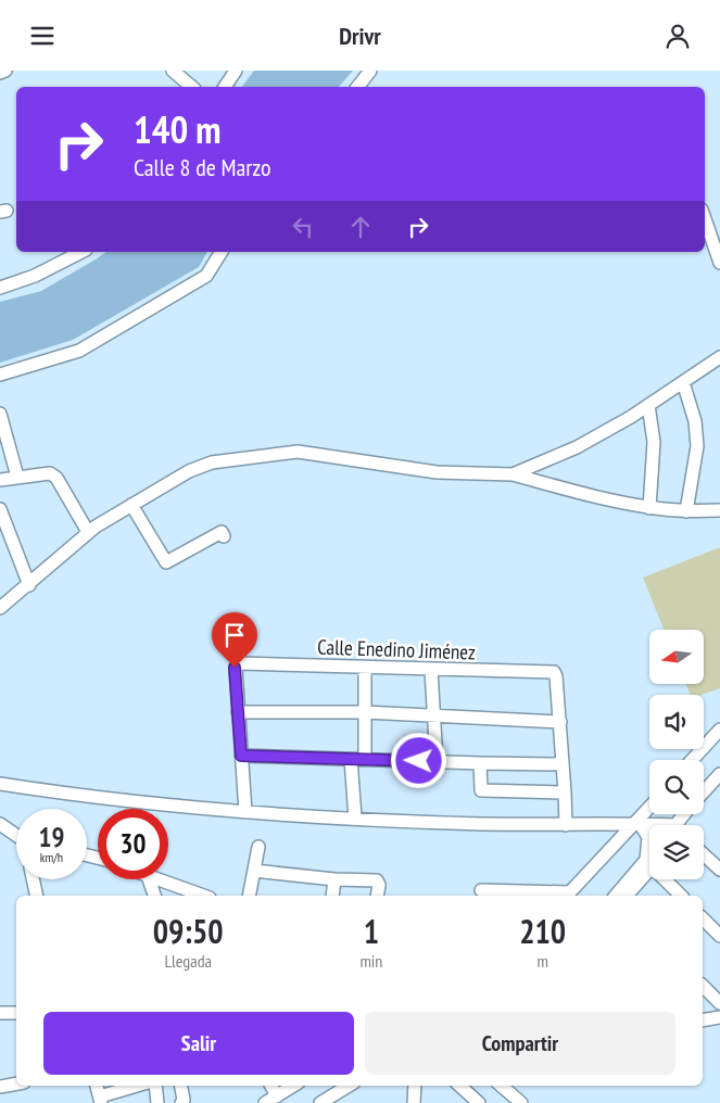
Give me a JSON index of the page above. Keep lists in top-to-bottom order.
{
  "streets": {
    "street": ["Calle Enedino Jiménez"]
  },
  "north": "left",
  "page": {
    "header": "Drivr",
    "turn": ["140 m", "Calle 8 de Marzo"],
    "speed": "19 km/h",
    "limit": "30",
    "eta": [
      "09:50",
      "Llegada",
      "1",
      "min",
      "210",
      "m"
    ],
    "buttons": ["Salir", "Compartir"]
  }
}
